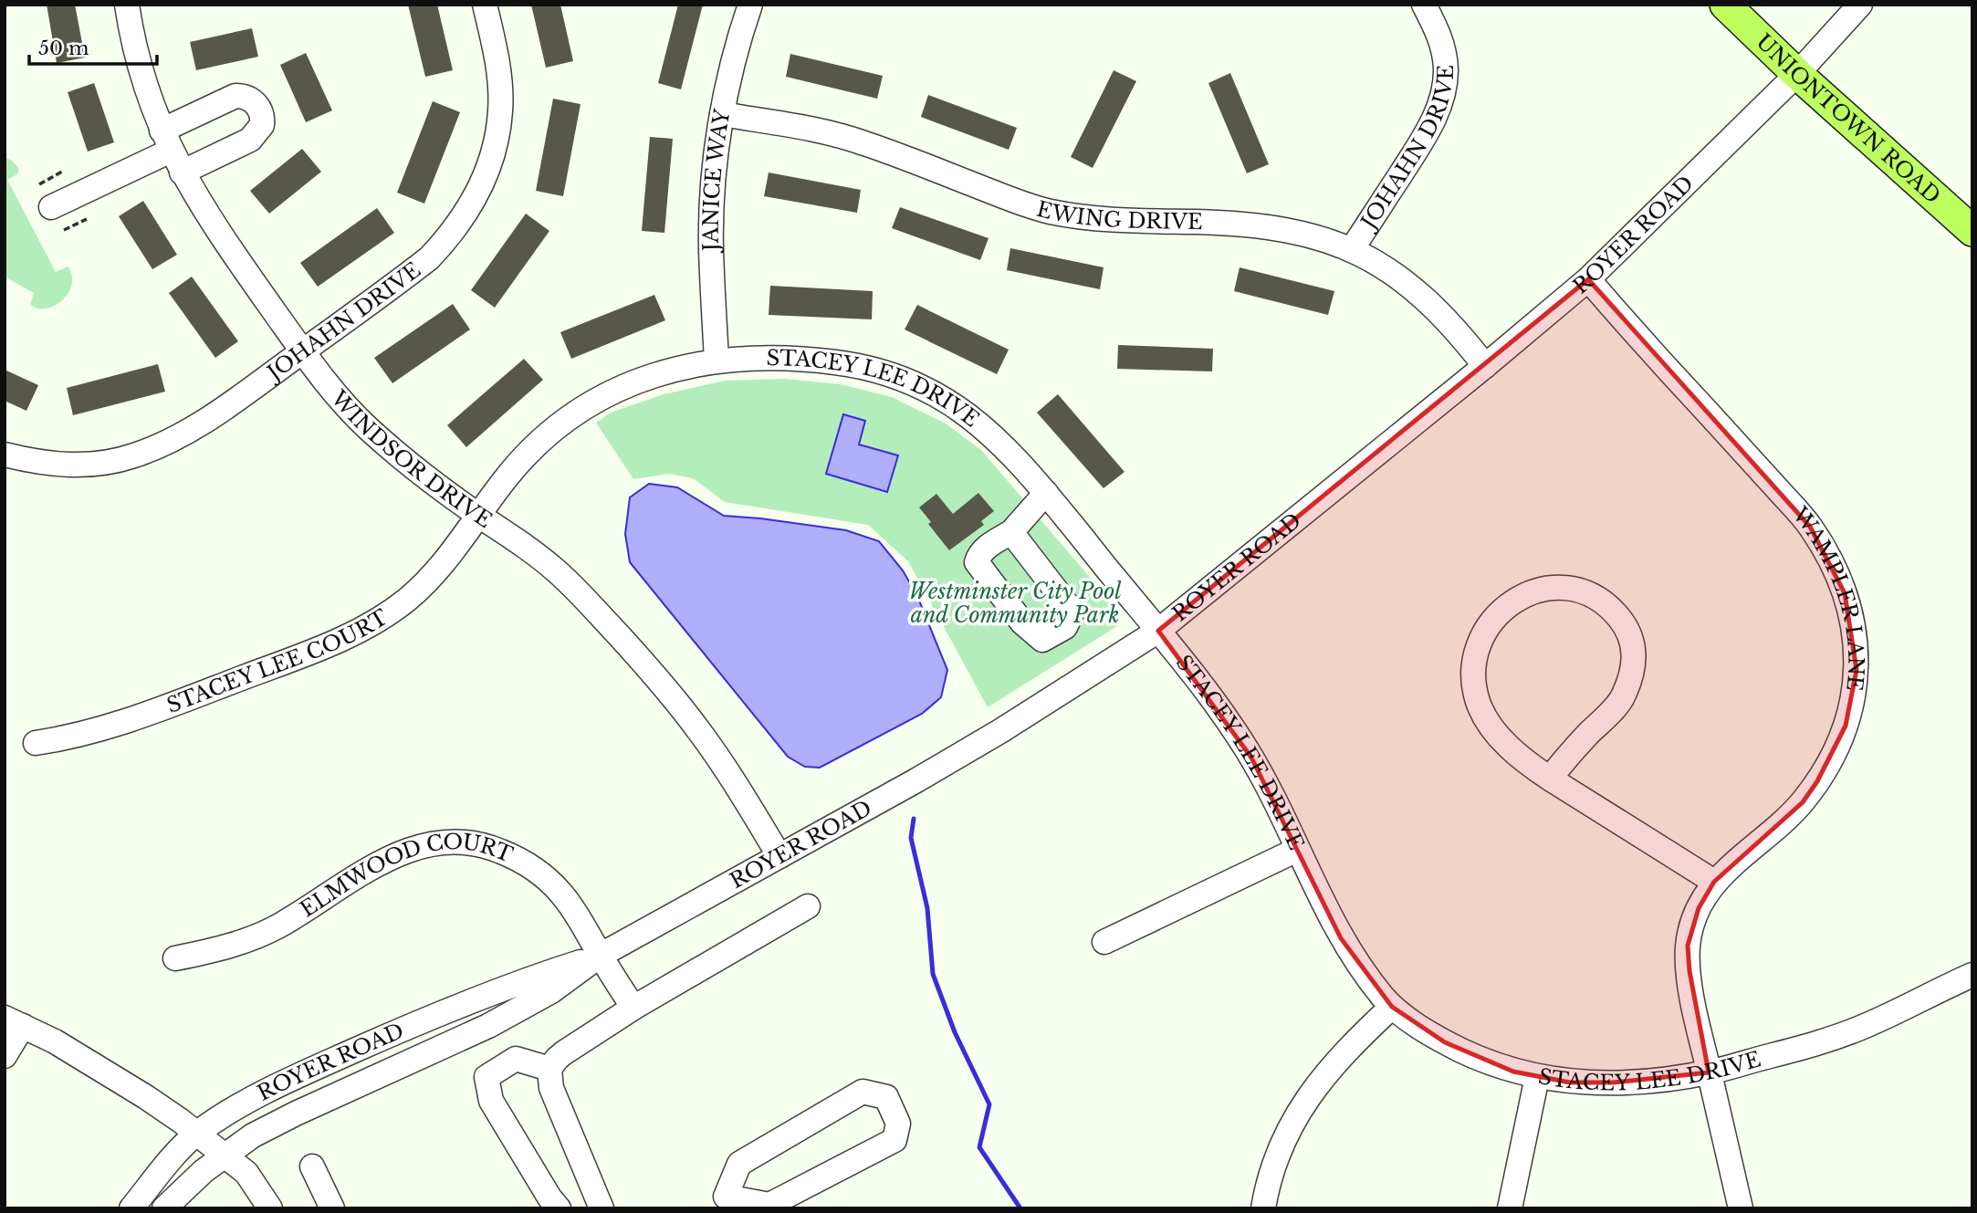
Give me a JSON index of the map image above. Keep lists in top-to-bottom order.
{
  "streets": {
    "main road": ["UNIONTOWN ROAD"],
    "street": [
      "JOHAHN DRIVE",
      "JANICE WAY",
      "EWING DRIVE",
      "ROYER ROAD",
      "STACEY LEE DRIVE",
      "WINDSOR DRIVE",
      "WAMPLER LANE",
      "STACEY LEE COURT",
      "ELMWOOD COURT"
    ]
  },
  "crossings": [
    ["UNIONTOWN ROAD", "ROYER ROAD"],
    ["JOHAHN DRIVE", "EWING DRIVE"],
    ["JOHAHN DRIVE", "WINDSOR DRIVE"],
    ["JANICE WAY", "EWING DRIVE"],
    ["JANICE WAY", "STACEY LEE DRIVE"],
    ["EWING DRIVE", "ROYER ROAD"],
    ["ROYER ROAD", "STACEY LEE DRIVE"],
    ["ROYER ROAD", "WINDSOR DRIVE"],
    ["ROYER ROAD", "WAMPLER LANE"],
    ["ROYER ROAD", "ELMWOOD COURT"],
    ["STACEY LEE DRIVE", "WINDSOR DRIVE"],
    ["STACEY LEE DRIVE", "WAMPLER LANE"],
    ["STACEY LEE DRIVE", "STACEY LEE COURT"],
    ["WINDSOR DRIVE", "STACEY LEE COURT"]
  ],
  "parks": ["Westminster City Pool and Community Park"],
  "scale_bar": "50 m"
}
